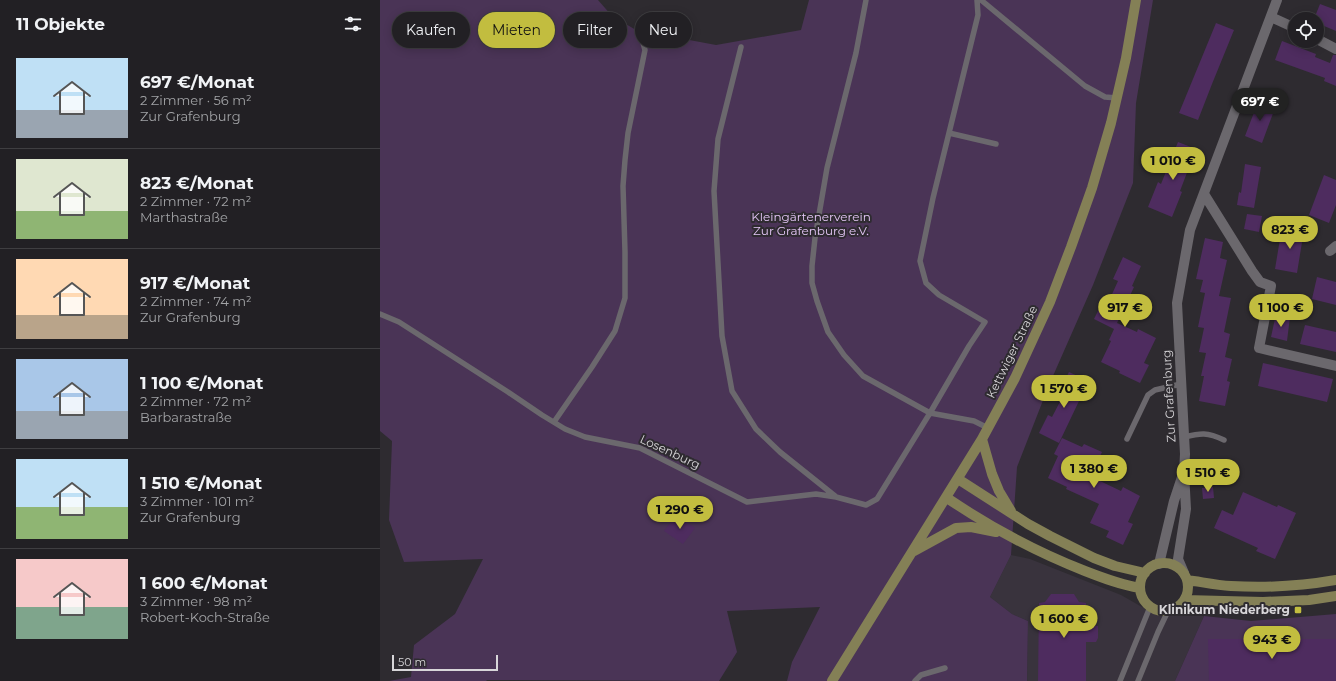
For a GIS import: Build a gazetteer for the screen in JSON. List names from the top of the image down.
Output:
{
  "streets": {
    "main road": ["Kettwiger Straße"],
    "street": ["Zur Grafenburg"],
    "lane": ["Losenburg"]
  },
  "parks": ["Kleingärtenerverein Zur Grafenburg e.V."],
  "places": {
    "transit": ["Klinikum Niederberg"]
  },
  "scale_bar": "50 m",
  "page": {
    "heading": "11 Objekte",
    "chip": [
      "Kaufen",
      "Mieten",
      "Filter",
      "Neu"
    ],
    "list": [
      {
        "name": "697 €/Monat",
        "note": "2 Zimmer · 56 m² · Zur Grafenburg"
      },
      {
        "name": "823 €/Monat",
        "note": "2 Zimmer · 72 m² · Marthastraße"
      },
      {
        "name": "917 €/Monat",
        "note": "2 Zimmer · 74 m² · Zur Grafenburg"
      },
      {
        "name": "1 100 €/Monat",
        "note": "2 Zimmer · 72 m² · Barbarastraße"
      },
      {
        "name": "1 510 €/Monat",
        "note": "3 Zimmer · 101 m² · Zur Grafenburg"
      },
      {
        "name": "1 600 €/Monat",
        "note": "3 Zimmer · 98 m² · Robert-Koch-Straße"
      }
    ],
    "price": [
      "697 €",
      "1 010 €",
      "823 €",
      "917 €",
      "1 100 €",
      "1 570 €",
      "1 380 €",
      "1 510 €",
      "1 290 €",
      "1 600 €",
      "943 €"
    ],
    "scale": "50 m"
  }
}
